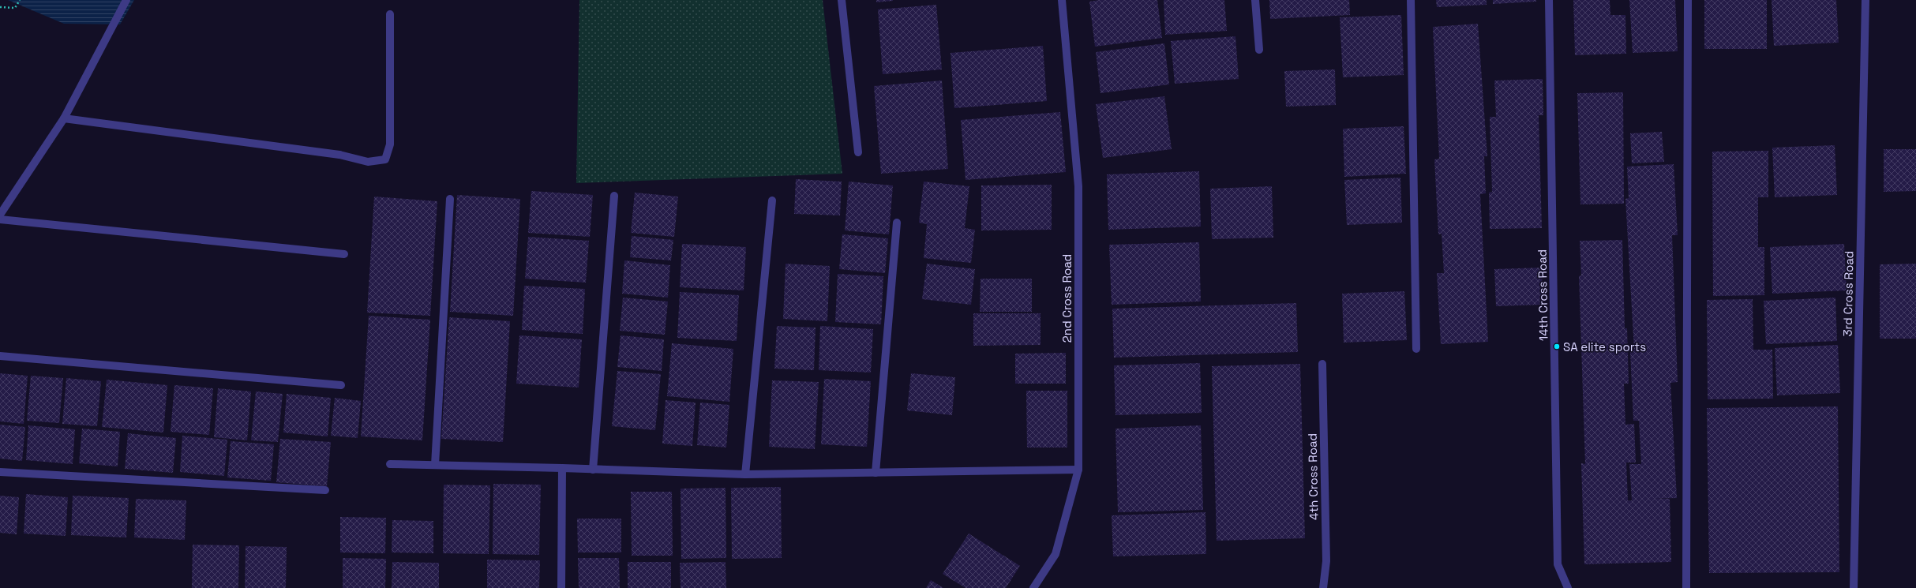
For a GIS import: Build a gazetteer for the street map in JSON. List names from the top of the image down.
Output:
{
  "streets": {
    "street": [
      "3rd Cross Road",
      "14th Cross Road",
      "2nd Cross Road",
      "4th Cross Road"
    ]
  },
  "places": ["SA elite sports"]
}
